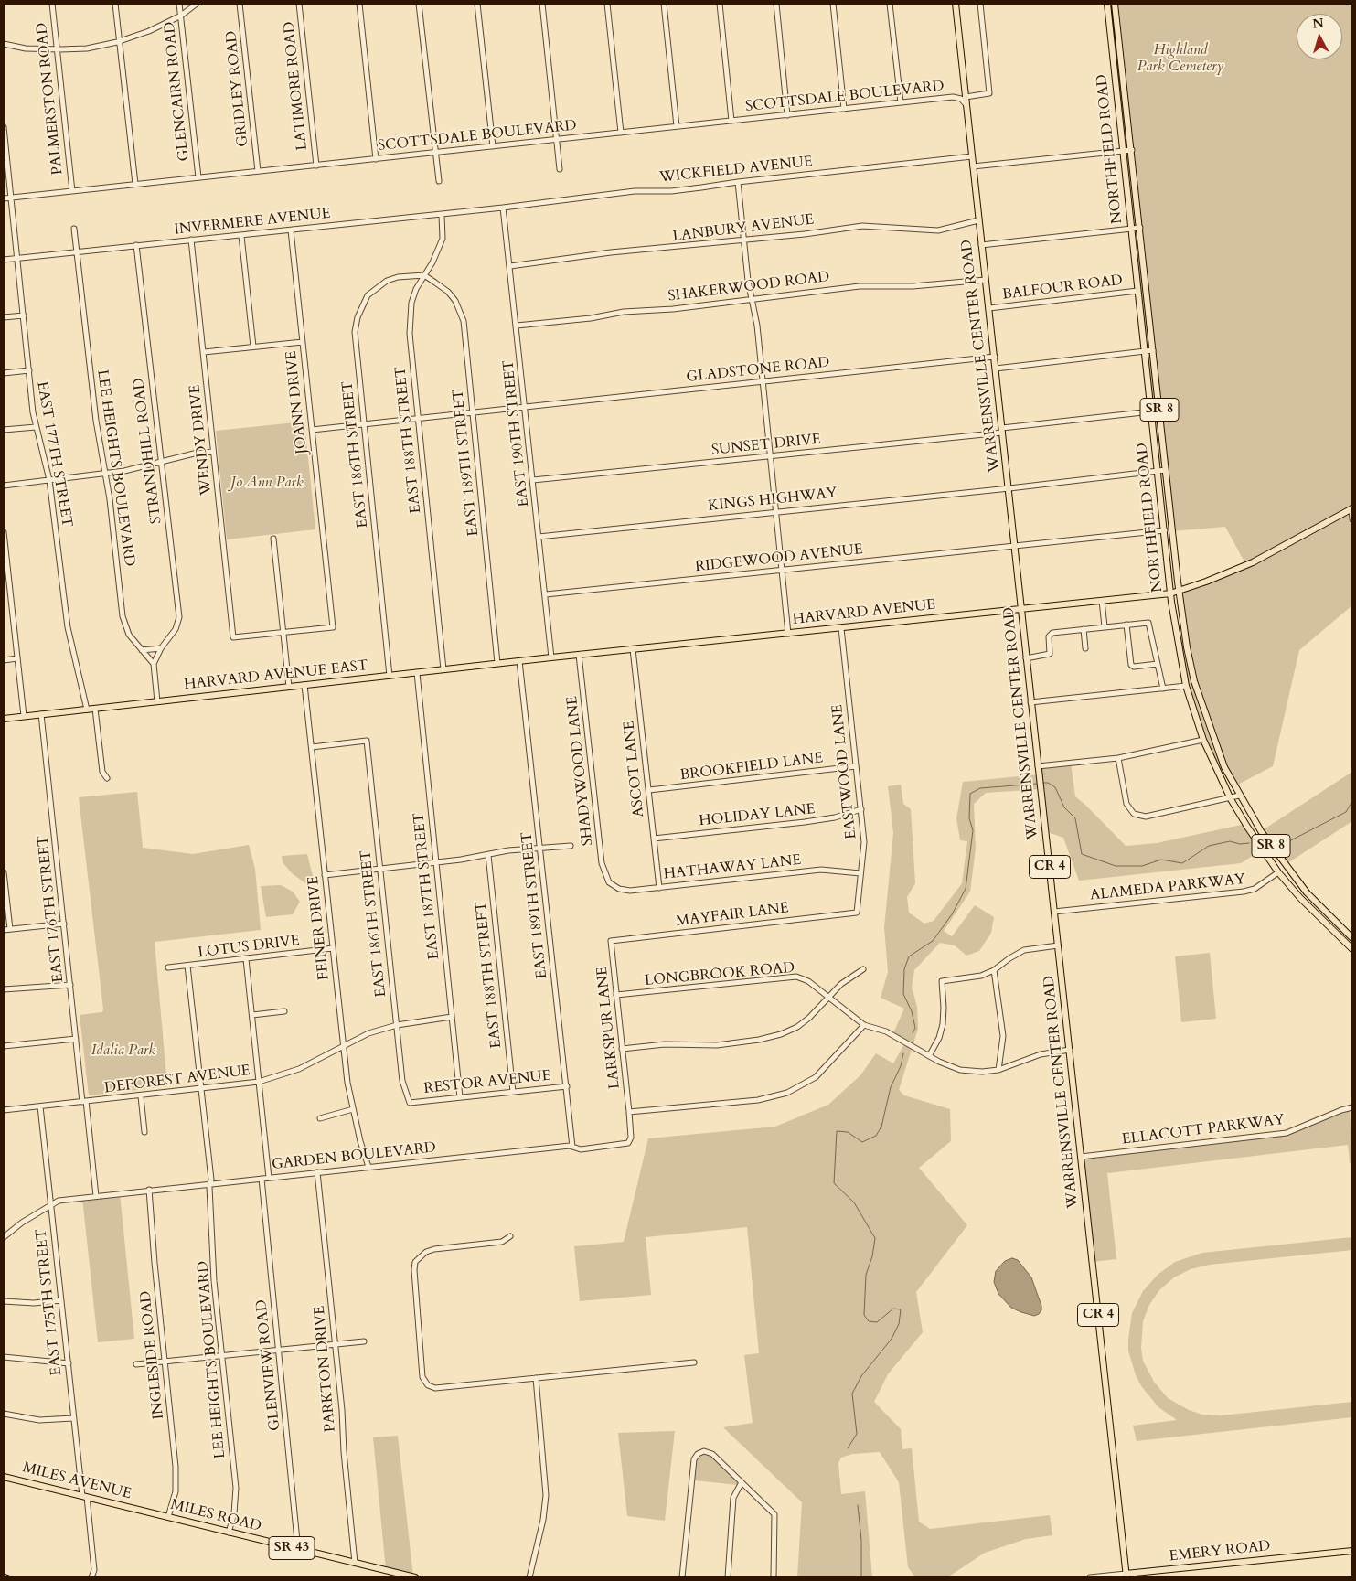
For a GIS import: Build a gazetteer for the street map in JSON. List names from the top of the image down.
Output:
{
  "streets": {
    "main road": [
      "NORTHFIELD ROAD",
      "WARRENSVILLE CENTER ROAD",
      "SR 8",
      "HARVARD AVENUE",
      "HARVARD AVENUE EAST",
      "CR 4",
      "MILES AVENUE",
      "MILES ROAD",
      "SR 43",
      "EMERY ROAD"
    ],
    "street": [
      "LATIMORE ROAD",
      "GRIDLEY ROAD",
      "GLENCAIRN ROAD",
      "SCOTTSDALE BOULEVARD",
      "PALMERSTON ROAD",
      "WICKFIELD AVENUE",
      "INVERMERE AVENUE",
      "LANBURY AVENUE",
      "SHAKERWOOD ROAD",
      "BALFOUR ROAD",
      "GLADSTONE ROAD",
      "JOANN DRIVE",
      "EAST 190TH STREET",
      "WENDY DRIVE",
      "EAST 188TH STREET",
      "SUNSET DRIVE",
      "STRANDHILL ROAD",
      "EAST 177TH STREET",
      "EAST 186TH STREET",
      "EAST 189TH STREET",
      "LEE HEIGHTS BOULEVARD",
      "KINGS HIGHWAY",
      "RIDGEWOOD AVENUE",
      "BROOKFIELD LANE",
      "ASCOT LANE",
      "SHADYWOOD LANE",
      "EASTWOOD LANE",
      "HOLIDAY LANE",
      "HATHAWAY LANE",
      "EAST 187TH STREET",
      "ALAMEDA PARKWAY",
      "EAST 176TH STREET",
      "MAYFAIR LANE",
      "FEINER DRIVE",
      "LOTUS DRIVE",
      "LONGBROOK ROAD",
      "LARKSPUR LANE",
      "DEFOREST AVENUE",
      "RESTOR AVENUE",
      "ELLACOTT PARKWAY",
      "GARDEN BOULEVARD",
      "EAST 175TH STREET",
      "INGLESIDE ROAD",
      "GLENVIEW ROAD",
      "PARKTON DRIVE"
    ]
  },
  "crossings": [
    ["LATIMORE ROAD", "SCOTTSDALE BOULEVARD"],
    ["GRIDLEY ROAD", "SCOTTSDALE BOULEVARD"],
    ["GLENCAIRN ROAD", "SCOTTSDALE BOULEVARD"],
    ["SCOTTSDALE BOULEVARD", "PALMERSTON ROAD"],
    ["SCOTTSDALE BOULEVARD", "WARRENSVILLE CENTER ROAD"],
    ["SCOTTSDALE BOULEVARD", "EAST 177TH STREET"],
    ["NORTHFIELD ROAD", "BALFOUR ROAD"],
    ["NORTHFIELD ROAD", "SUNSET DRIVE"],
    ["NORTHFIELD ROAD", "KINGS HIGHWAY"],
    ["NORTHFIELD ROAD", "RIDGEWOOD AVENUE"],
    ["NORTHFIELD ROAD", "HARVARD AVENUE"],
    ["NORTHFIELD ROAD", "ALAMEDA PARKWAY"],
    ["WICKFIELD AVENUE", "INVERMERE AVENUE"],
    ["WICKFIELD AVENUE", "WARRENSVILLE CENTER ROAD"],
    ["WICKFIELD AVENUE", "EAST 190TH STREET"],
    ["INVERMERE AVENUE", "JOANN DRIVE"],
    ["INVERMERE AVENUE", "EAST 190TH STREET"],
    ["INVERMERE AVENUE", "WENDY DRIVE"],
    ["INVERMERE AVENUE", "EAST 188TH STREET"],
    ["INVERMERE AVENUE", "STRANDHILL ROAD"],
    ["INVERMERE AVENUE", "EAST 177TH STREET"],
    ["INVERMERE AVENUE", "LEE HEIGHTS BOULEVARD"],
    ["LANBURY AVENUE", "WARRENSVILLE CENTER ROAD"],
    ["LANBURY AVENUE", "EAST 190TH STREET"],
    ["SHAKERWOOD ROAD", "WARRENSVILLE CENTER ROAD"],
    ["SHAKERWOOD ROAD", "EAST 190TH STREET"],
    ["BALFOUR ROAD", "WARRENSVILLE CENTER ROAD"],
    ["WARRENSVILLE CENTER ROAD", "GLADSTONE ROAD"],
    ["WARRENSVILLE CENTER ROAD", "SUNSET DRIVE"],
    ["WARRENSVILLE CENTER ROAD", "KINGS HIGHWAY"],
    ["WARRENSVILLE CENTER ROAD", "RIDGEWOOD AVENUE"],
    ["WARRENSVILLE CENTER ROAD", "HARVARD AVENUE"],
    ["WARRENSVILLE CENTER ROAD", "ALAMEDA PARKWAY"],
    ["WARRENSVILLE CENTER ROAD", "LONGBROOK ROAD"],
    ["WARRENSVILLE CENTER ROAD", "ELLACOTT PARKWAY"],
    ["WARRENSVILLE CENTER ROAD", "EMERY ROAD"],
    ["GLADSTONE ROAD", "JOANN DRIVE"],
    ["GLADSTONE ROAD", "EAST 190TH STREET"],
    ["GLADSTONE ROAD", "EAST 188TH STREET"],
    ["GLADSTONE ROAD", "EAST 186TH STREET"],
    ["GLADSTONE ROAD", "EAST 189TH STREET"],
    ["JOANN DRIVE", "WENDY DRIVE"],
    ["EAST 190TH STREET", "SUNSET DRIVE"],
    ["EAST 190TH STREET", "KINGS HIGHWAY"],
    ["EAST 190TH STREET", "RIDGEWOOD AVENUE"],
    ["EAST 190TH STREET", "HARVARD AVENUE"],
    ["EAST 190TH STREET", "HARVARD AVENUE EAST"],
    ["EAST 188TH STREET", "EAST 186TH STREET"],
    ["EAST 188TH STREET", "EAST 189TH STREET"],
    ["EAST 188TH STREET", "HARVARD AVENUE EAST"],
    ["EAST 188TH STREET", "RESTOR AVENUE"],
    ["STRANDHILL ROAD", "LEE HEIGHTS BOULEVARD"],
    ["EAST 177TH STREET", "HARVARD AVENUE EAST"],
    ["EAST 186TH STREET", "EAST 189TH STREET"],
    ["EAST 186TH STREET", "HARVARD AVENUE EAST"],
    ["EAST 186TH STREET", "FEINER DRIVE"],
    ["EAST 186TH STREET", "DEFOREST AVENUE"],
    ["EAST 186TH STREET", "RESTOR AVENUE"],
    ["EAST 189TH STREET", "HARVARD AVENUE EAST"],
    ["EAST 189TH STREET", "RESTOR AVENUE"],
    ["EAST 189TH STREET", "GARDEN BOULEVARD"],
    ["LEE HEIGHTS BOULEVARD", "LOTUS DRIVE"],
    ["LEE HEIGHTS BOULEVARD", "DEFOREST AVENUE"],
    ["LEE HEIGHTS BOULEVARD", "GARDEN BOULEVARD"],
    ["LEE HEIGHTS BOULEVARD", "MILES ROAD"],
    ["HARVARD AVENUE", "HARVARD AVENUE EAST"],
    ["HARVARD AVENUE", "ASCOT LANE"],
    ["HARVARD AVENUE", "SHADYWOOD LANE"],
    ["HARVARD AVENUE", "EASTWOOD LANE"],
    ["HARVARD AVENUE EAST", "EAST 187TH STREET"],
    ["HARVARD AVENUE EAST", "EAST 176TH STREET"],
    ["HARVARD AVENUE EAST", "FEINER DRIVE"],
    ["BROOKFIELD LANE", "ASCOT LANE"],
    ["BROOKFIELD LANE", "EASTWOOD LANE"],
    ["ASCOT LANE", "HOLIDAY LANE"],
    ["ASCOT LANE", "HATHAWAY LANE"],
    ["SHADYWOOD LANE", "HATHAWAY LANE"],
    ["EASTWOOD LANE", "HOLIDAY LANE"],
    ["EASTWOOD LANE", "HATHAWAY LANE"],
    ["EASTWOOD LANE", "MAYFAIR LANE"],
    ["EAST 187TH STREET", "DEFOREST AVENUE"],
    ["EAST 187TH STREET", "RESTOR AVENUE"],
    ["EAST 176TH STREET", "DEFOREST AVENUE"],
    ["EAST 176TH STREET", "GARDEN BOULEVARD"],
    ["MAYFAIR LANE", "LARKSPUR LANE"],
    ["FEINER DRIVE", "LOTUS DRIVE"],
    ["FEINER DRIVE", "DEFOREST AVENUE"],
    ["FEINER DRIVE", "GARDEN BOULEVARD"],
    ["LONGBROOK ROAD", "LARKSPUR LANE"],
    ["LARKSPUR LANE", "GARDEN BOULEVARD"],
    ["DEFOREST AVENUE", "EAST 175TH STREET"],
    ["GARDEN BOULEVARD", "EAST 175TH STREET"],
    ["GARDEN BOULEVARD", "INGLESIDE ROAD"],
    ["GARDEN BOULEVARD", "GLENVIEW ROAD"],
    ["GARDEN BOULEVARD", "PARKTON DRIVE"],
    ["EAST 175TH STREET", "MILES AVENUE"],
    ["INGLESIDE ROAD", "MILES ROAD"],
    ["GLENVIEW ROAD", "MILES ROAD"],
    ["PARKTON DRIVE", "MILES ROAD"],
    ["MILES AVENUE", "MILES ROAD"]
  ],
  "parks": ["Highland Park Cemetery", "Jo Ann Park", "Idalia Park"],
  "north": "top"
}
